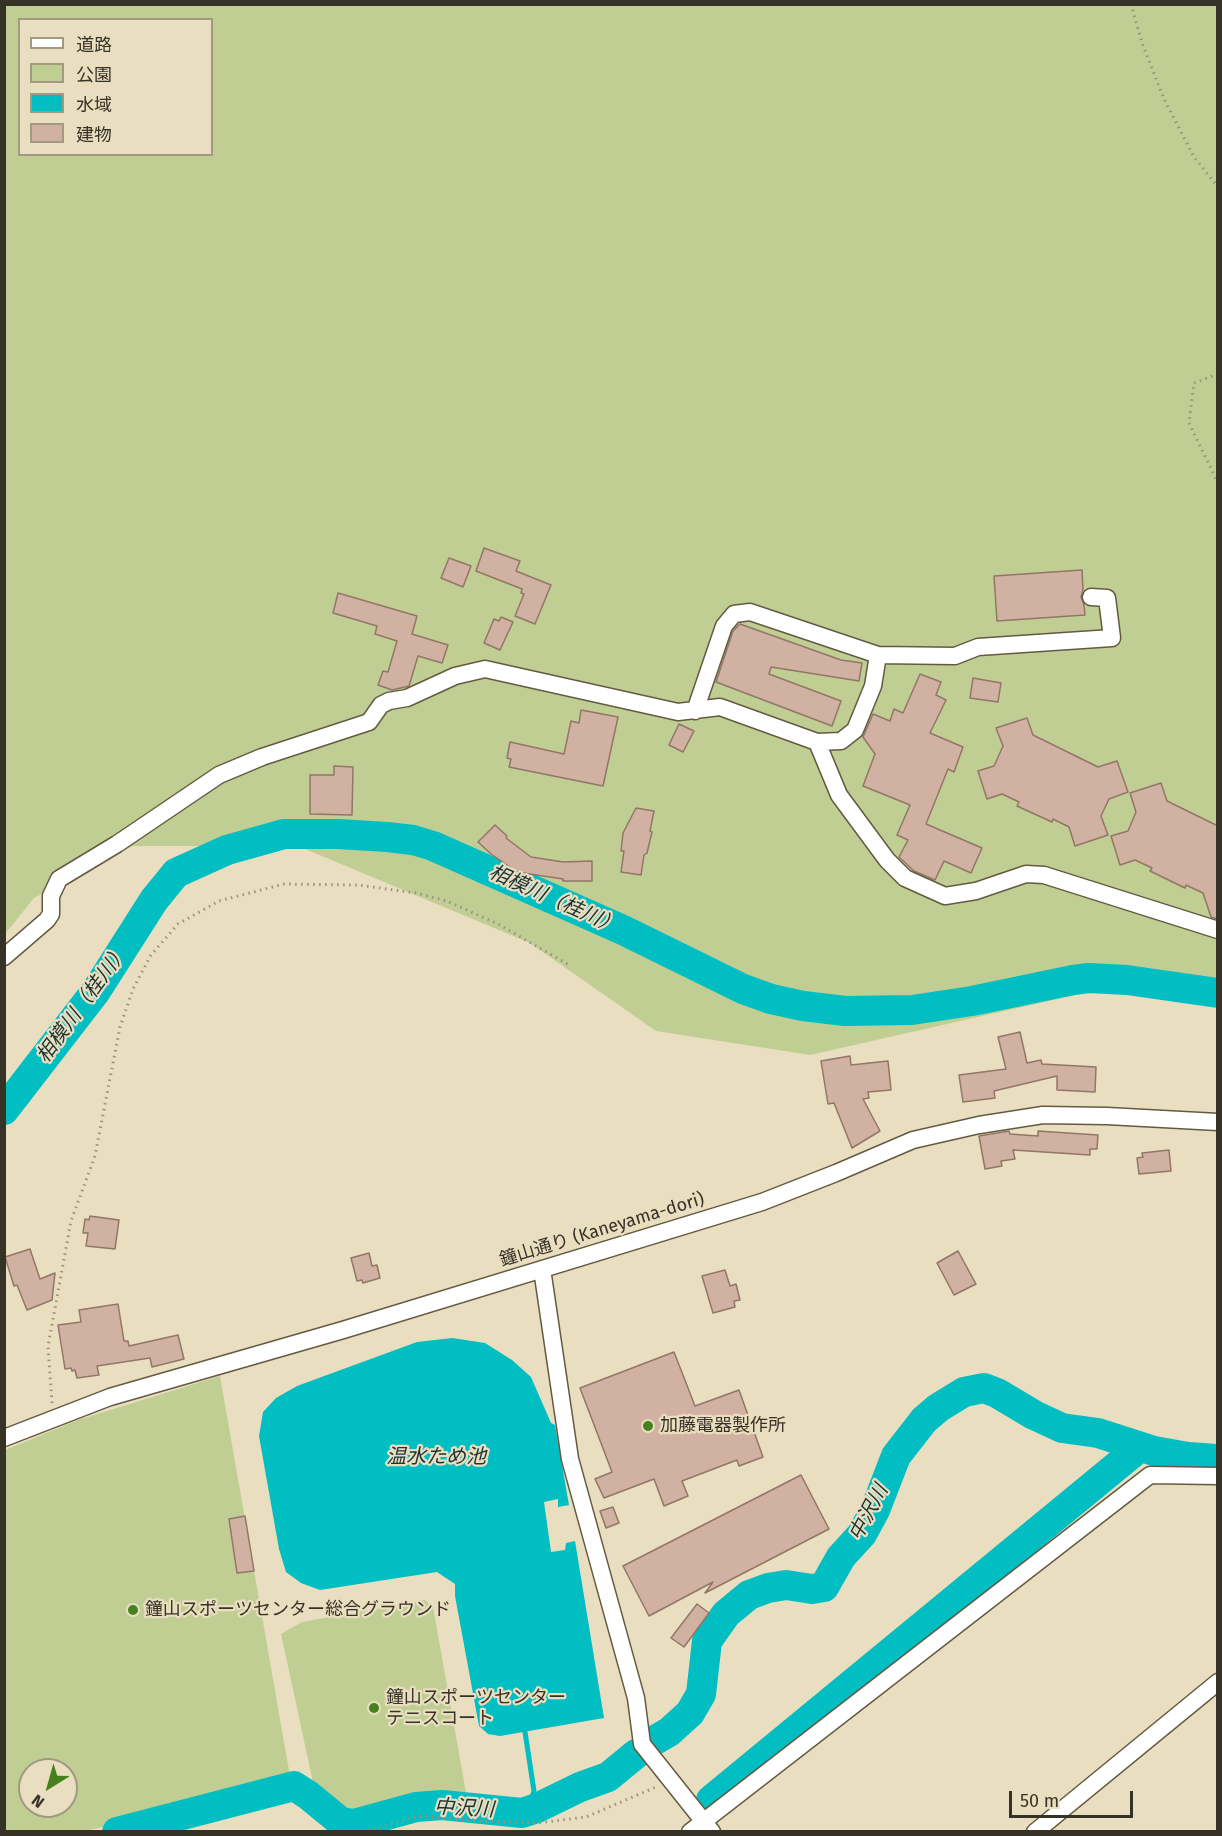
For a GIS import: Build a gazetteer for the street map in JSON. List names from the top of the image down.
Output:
{
  "streets": {
    "street": ["鐘山通り (Kaneyama-dori)"]
  },
  "water": ["相模川（桂川）", "温水ため池", "中沢川"],
  "places": ["加藤電器製作所", "鐘山スポーツセンター総合グラウンド", "鐘山スポーツセンター テニスコート"],
  "legend": [
    "道路",
    "公園",
    "水域",
    "建物"
  ],
  "scale_bar": "50 m",
  "north": "bottom left"
}
